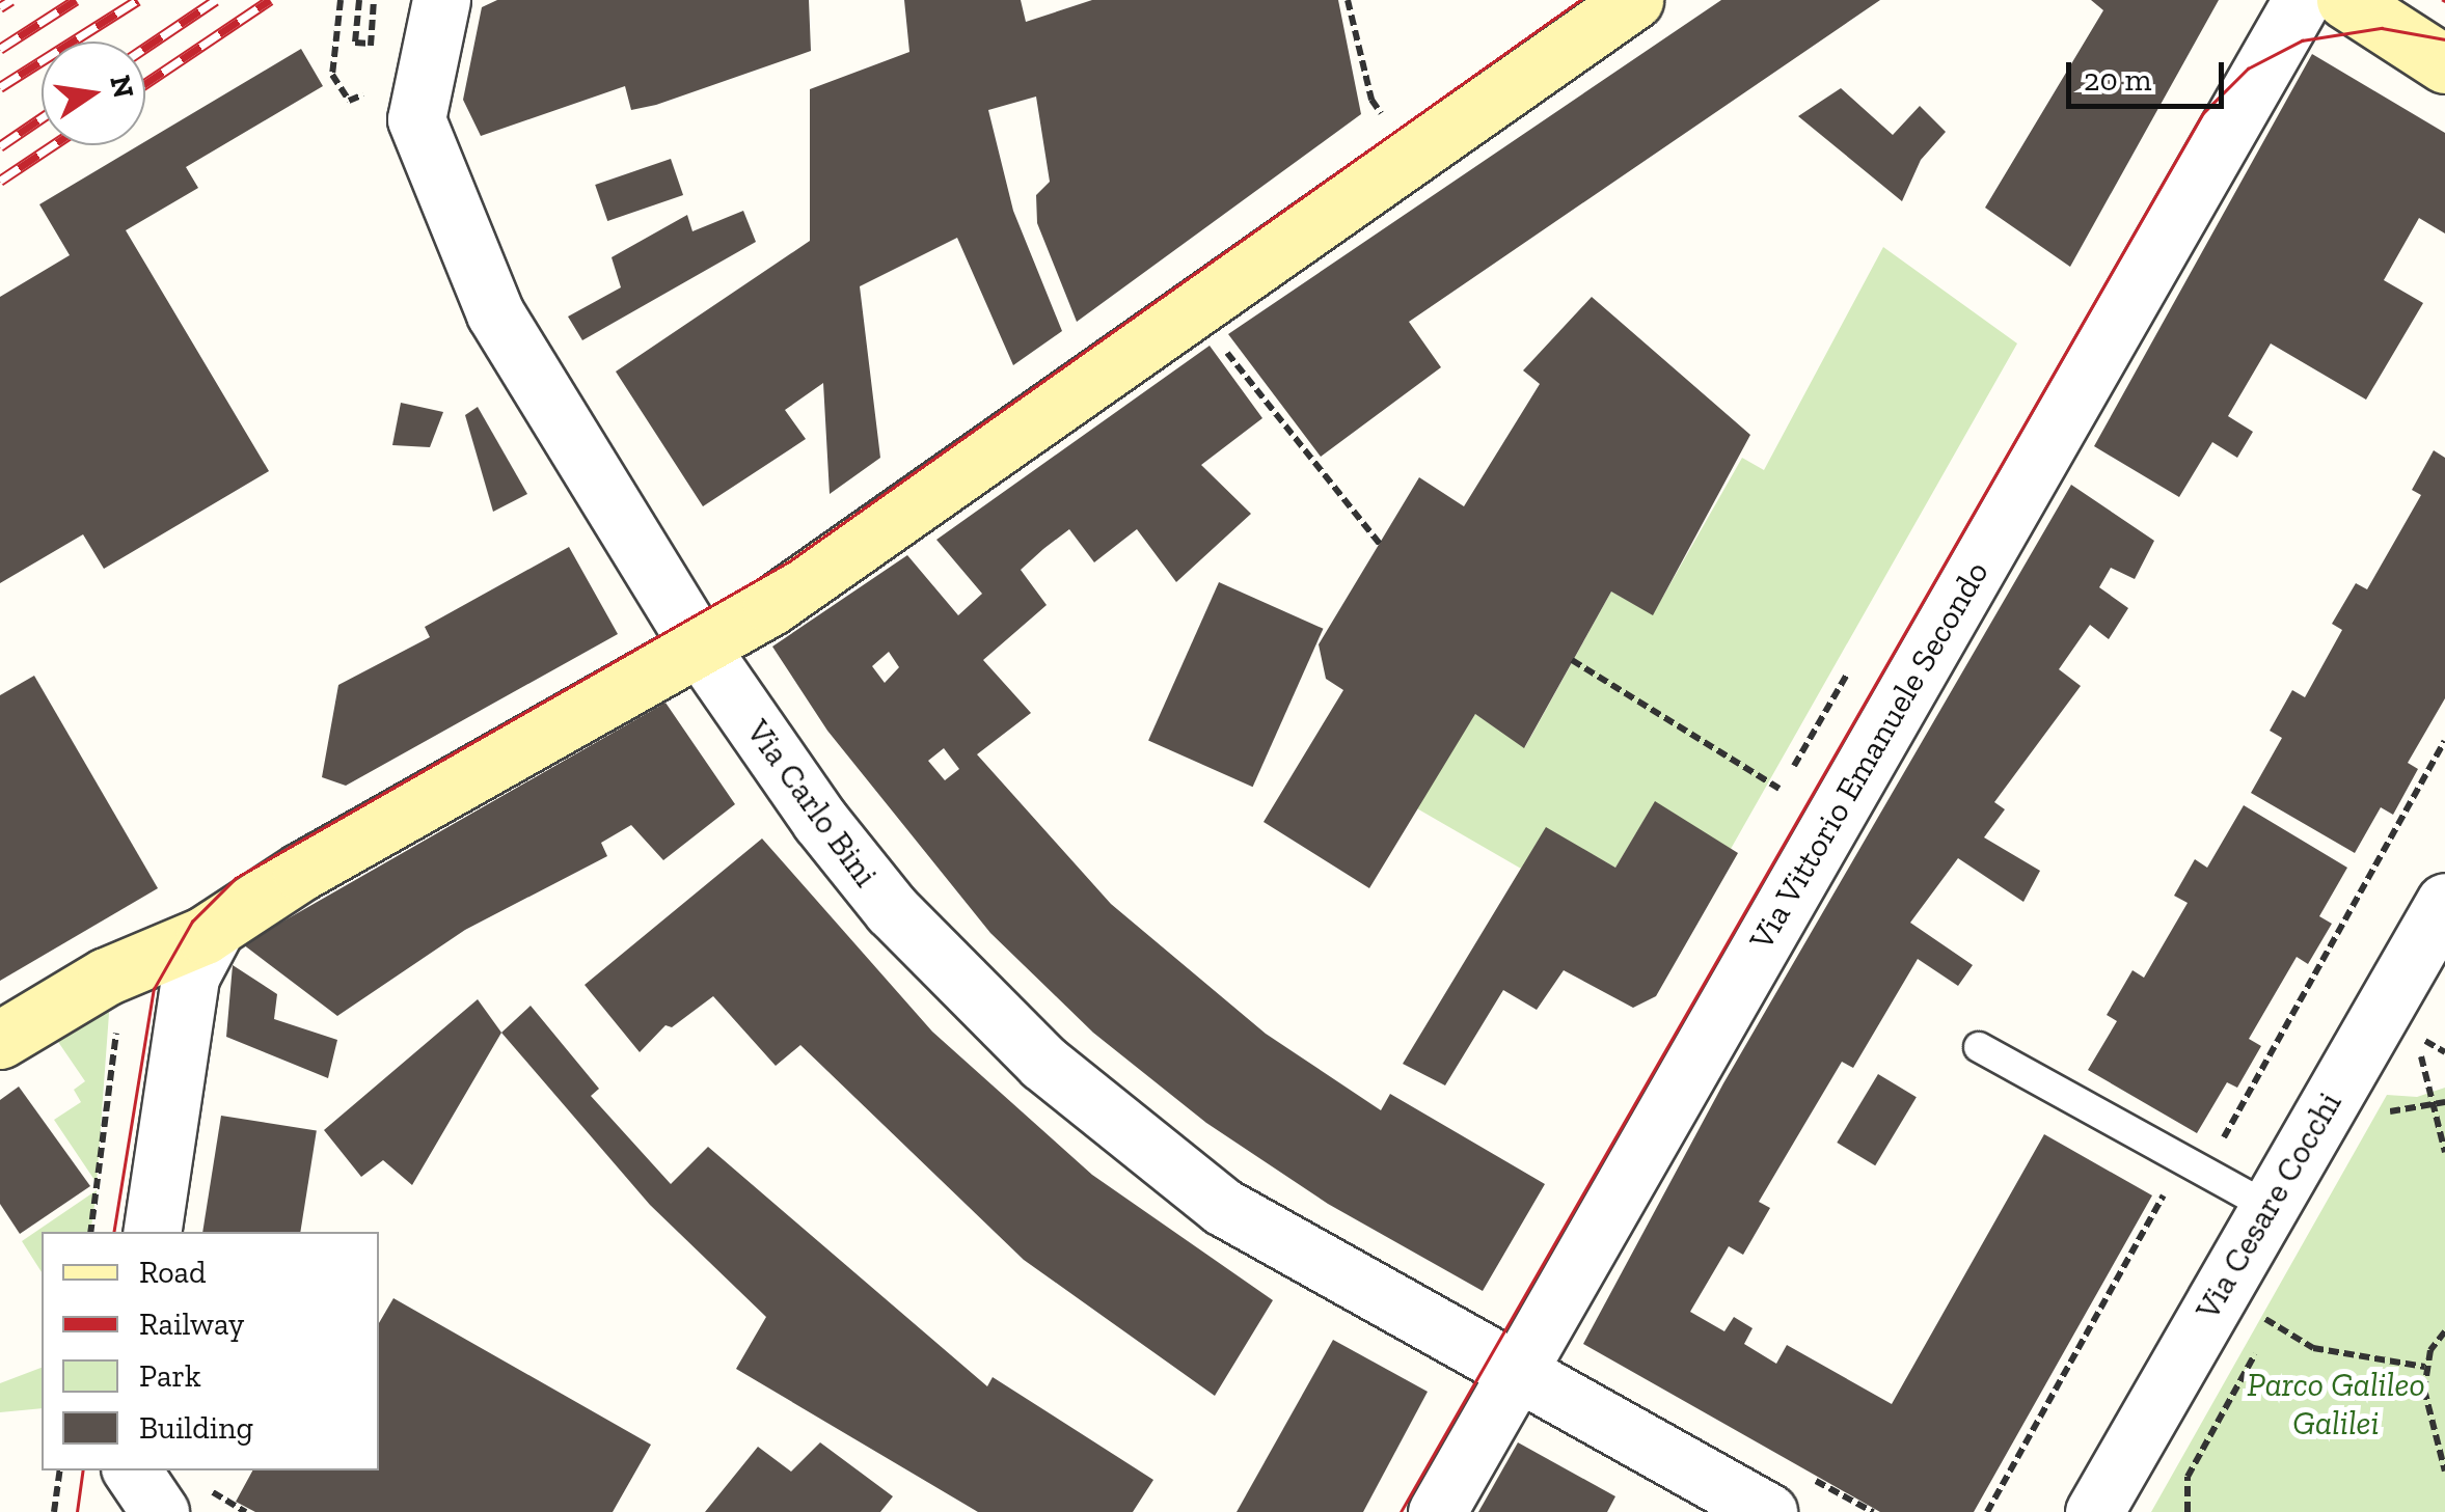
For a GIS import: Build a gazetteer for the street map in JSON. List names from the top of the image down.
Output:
{
  "streets": {
    "street": ["Via Vittorio Emanuele Secondo", "Via Carlo Bini", "Via Cesare Cocchi"]
  },
  "crossings": [
    ["Via Vittorio Emanuele Secondo", "Via Carlo Bini"]
  ],
  "parks": ["Parco Galileo Galilei"],
  "legend": [
    "Road",
    "Railway",
    "Park",
    "Building"
  ],
  "scale_bar": "20 m",
  "north": "right"
}
